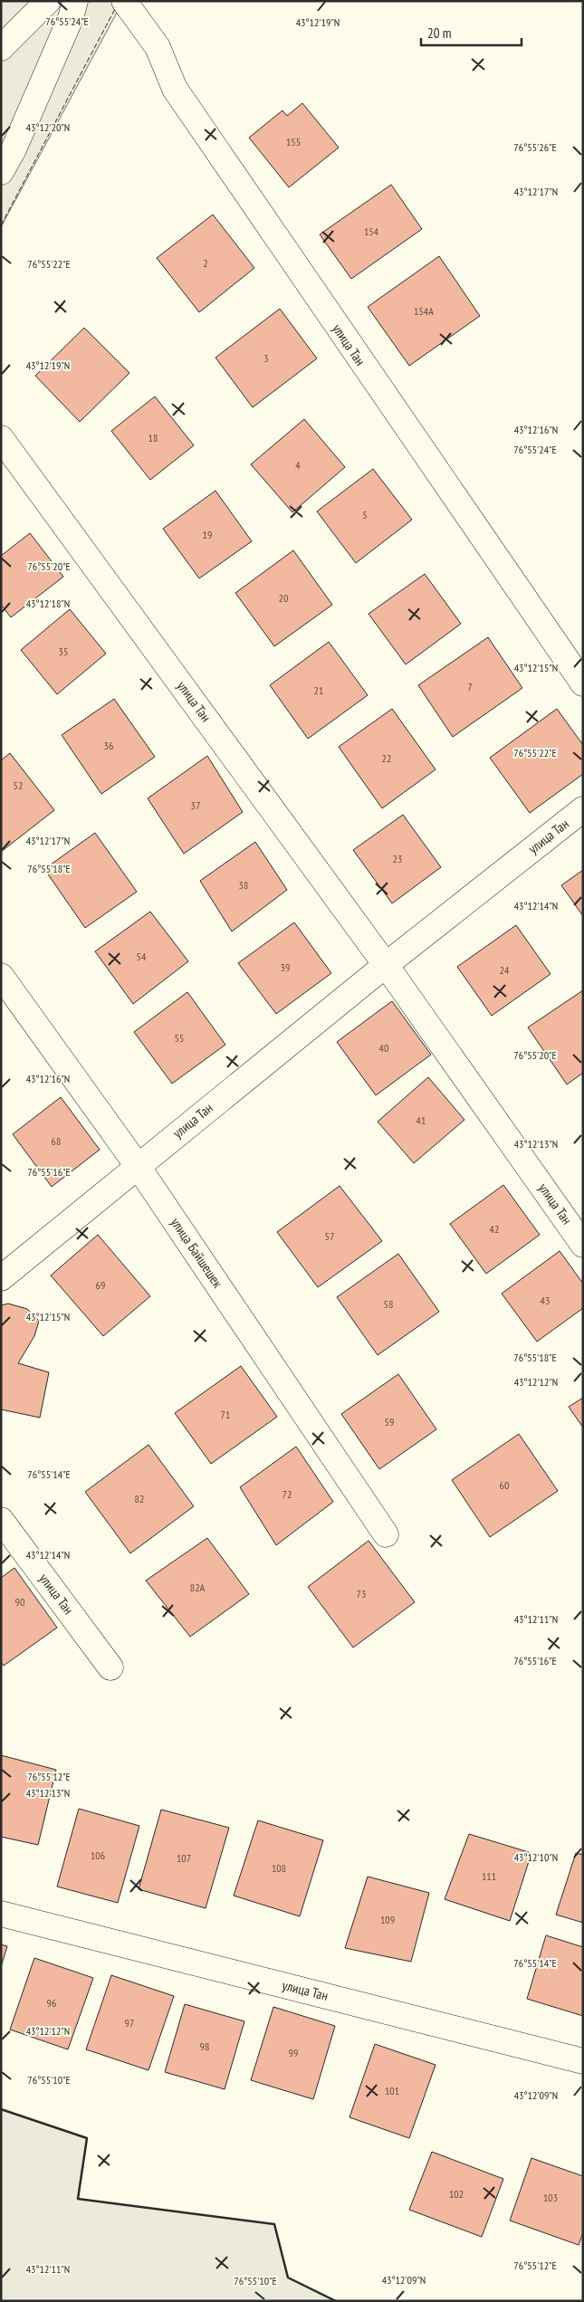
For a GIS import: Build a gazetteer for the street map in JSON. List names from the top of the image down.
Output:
{
  "streets": {
    "street": ["улица Тан", "улица Байшешек"]
  },
  "crossings": [
    ["улица Тан", "улица Байшешек"]
  ],
  "house_numbers": [
    "155",
    "154",
    "2",
    "154А",
    "3",
    "18",
    "4",
    "5",
    "19",
    "20",
    "35",
    "7",
    "21",
    "36",
    "22",
    "52",
    "37",
    "23",
    "38",
    "54",
    "39",
    "24",
    "55",
    "40",
    "41",
    "68",
    "42",
    "57",
    "69",
    "43",
    "58",
    "71",
    "59",
    "60",
    "72",
    "82",
    "82А",
    "73",
    "90",
    "106",
    "107",
    "108",
    "111",
    "109",
    "96",
    "97",
    "98",
    "99",
    "101",
    "102",
    "103"
  ],
  "scale_bar": "20 m",
  "coordinates": [
    "76°55'24\"E",
    "43°12'19\"N",
    "43°12'20\"N",
    "76°55'26\"E",
    "43°12'17\"N",
    "76°55'22\"E",
    "43°12'16\"N",
    "76°55'20\"E",
    "43°12'18\"N",
    "43°12'15\"N",
    "76°55'18\"E",
    "43°12'14\"N",
    "43°12'13\"N",
    "76°55'16\"E",
    "43°12'12\"N",
    "76°55'14\"E",
    "43°12'11\"N",
    "76°55'12\"E",
    "43°12'10\"N",
    "76°55'10\"E",
    "43°12'09\"N"
  ]
}
